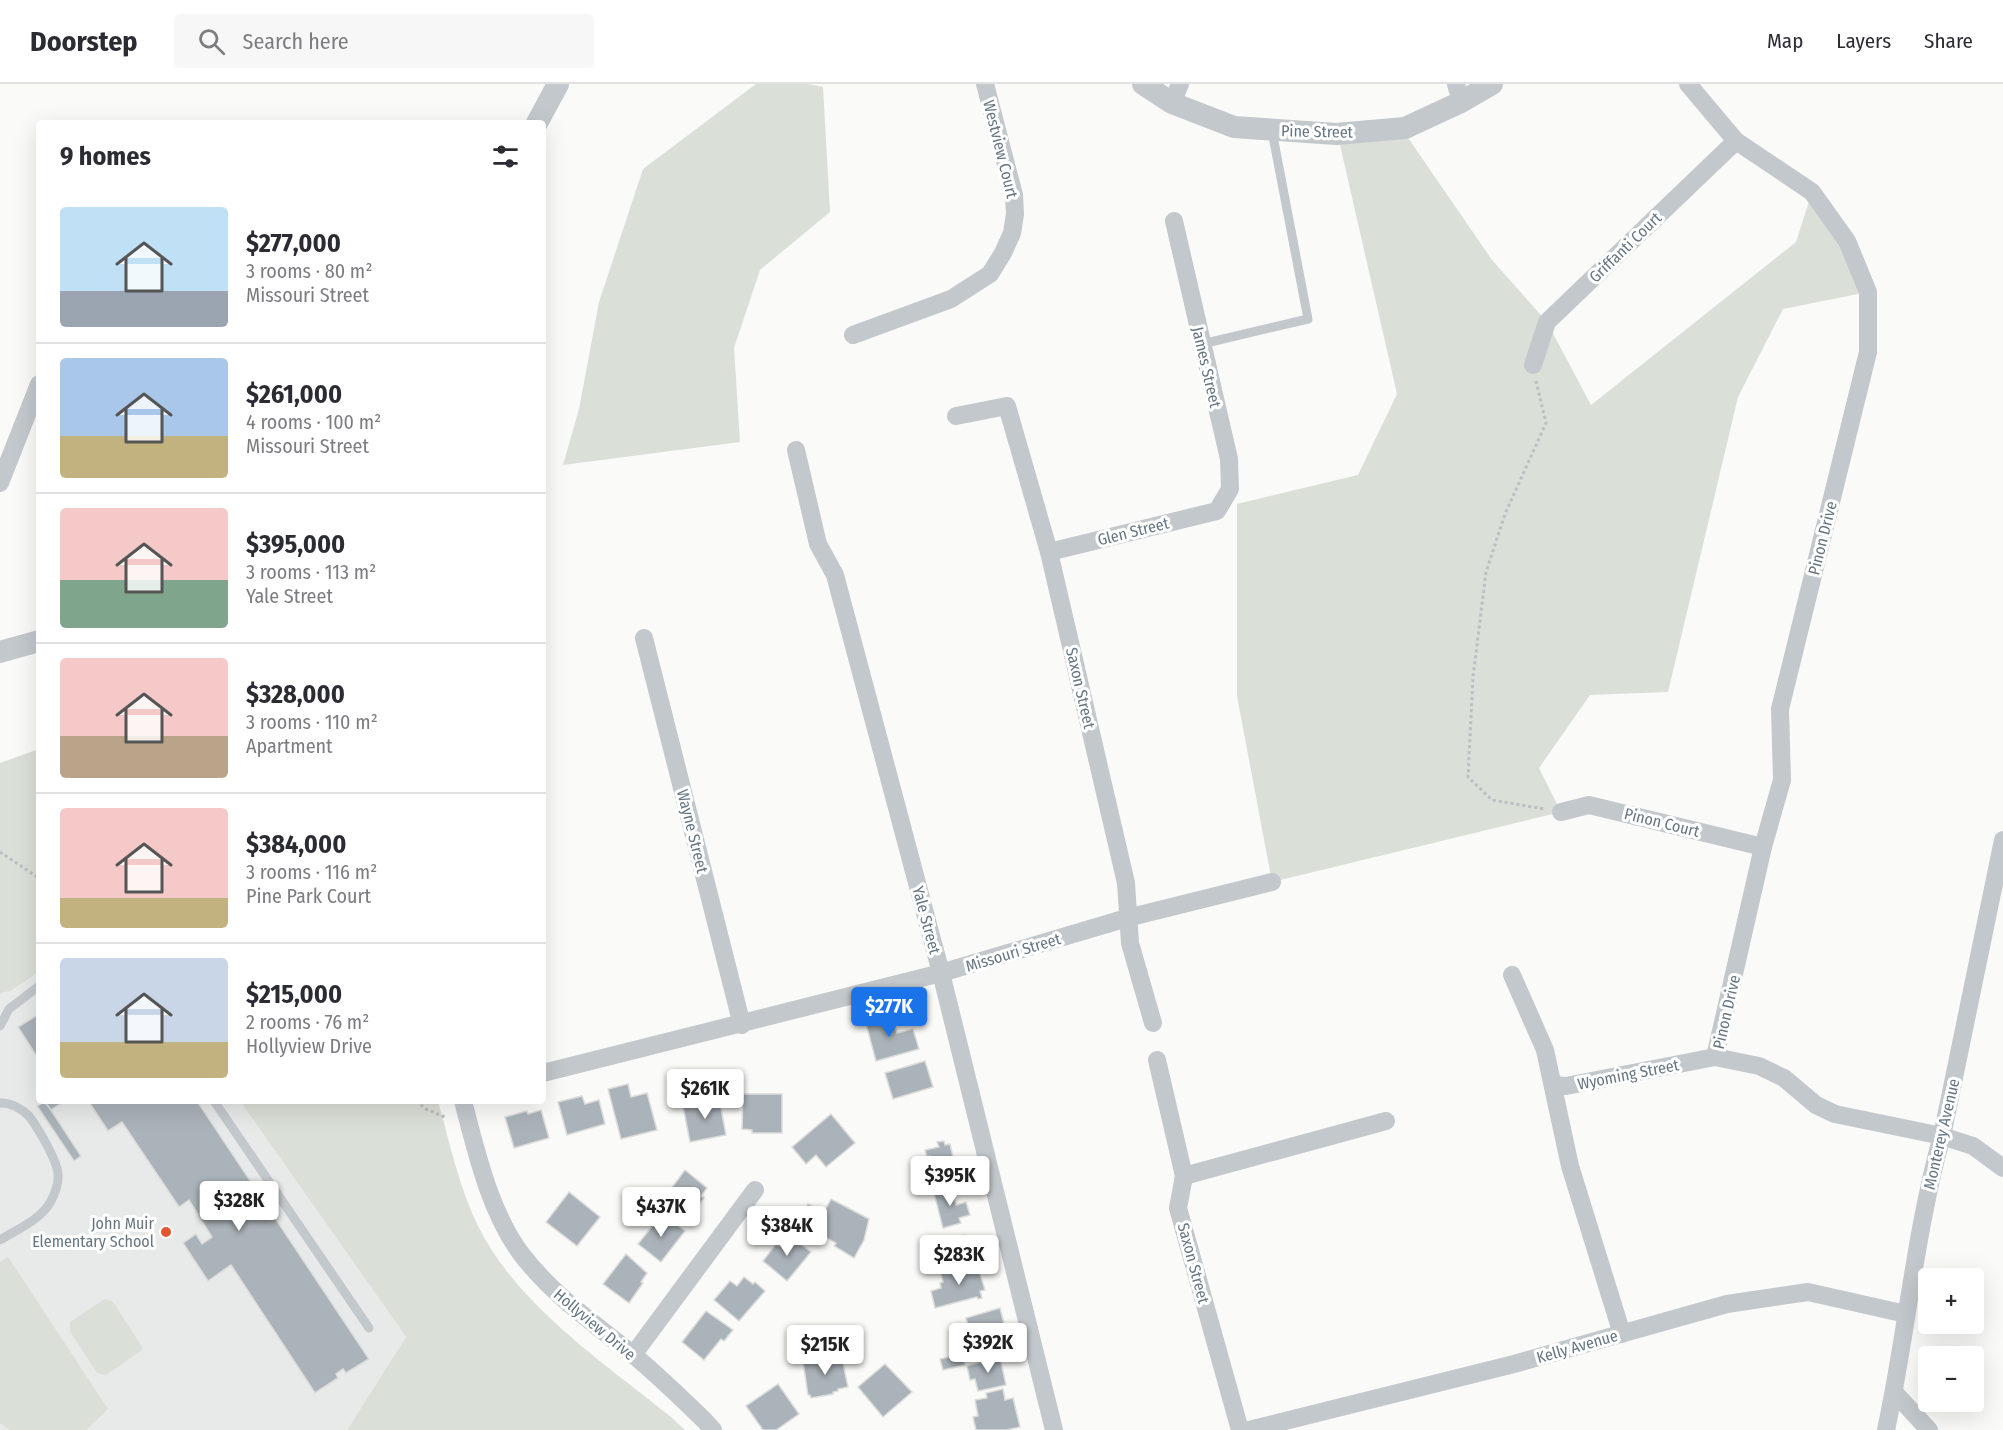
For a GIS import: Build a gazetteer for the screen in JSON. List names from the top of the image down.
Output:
{
  "streets": {
    "street": [
      "Pine Street",
      "Westview Court",
      "Griffanti Court",
      "James Street",
      "Glen Street",
      "Pinon Drive",
      "Saxon Street",
      "Pinon Court",
      "Wayne Street",
      "Yale Street",
      "Missouri Street",
      "Wyoming Street",
      "Monterey Avenue",
      "Hollyview Drive",
      "Kelly Avenue"
    ]
  },
  "crossings": [
    ["Griffanti Court", "Pinon Drive"],
    ["James Street", "Glen Street"],
    ["Glen Street", "Saxon Street"],
    ["Pinon Drive", "Pinon Court"],
    ["Pinon Drive", "Wyoming Street"],
    ["Saxon Street", "Missouri Street"],
    ["Wayne Street", "Missouri Street"],
    ["Yale Street", "Missouri Street"],
    ["Wyoming Street", "Monterey Avenue"],
    ["Wyoming Street", "Kelly Avenue"],
    ["Monterey Avenue", "Kelly Avenue"]
  ],
  "places": ["John Muir Elementary School"],
  "page": {
    "header": "Doorstep",
    "search": "Search here",
    "nav": ["Map", "Layers", "Share"],
    "heading": "9 homes",
    "list": [
      {
        "name": "$277,000",
        "note": "3 rooms · 80 m² · Missouri Street"
      },
      {
        "name": "$261,000",
        "note": "4 rooms · 100 m² · Missouri Street"
      },
      {
        "name": "$395,000",
        "note": "3 rooms · 113 m² · Yale Street"
      },
      {
        "name": "$328,000",
        "note": "3 rooms · 110 m² · Apartment"
      },
      {
        "name": "$384,000",
        "note": "3 rooms · 116 m² · Pine Park Court"
      },
      {
        "name": "$215,000",
        "note": "2 rooms · 76 m² · Hollyview Drive"
      }
    ],
    "price": [
      "$277K",
      "$261K",
      "$395K",
      "$328K",
      "$437K",
      "$384K",
      "$283K",
      "$392K",
      "$215K"
    ],
    "map_buttons": ["+", "−"]
  }
}
